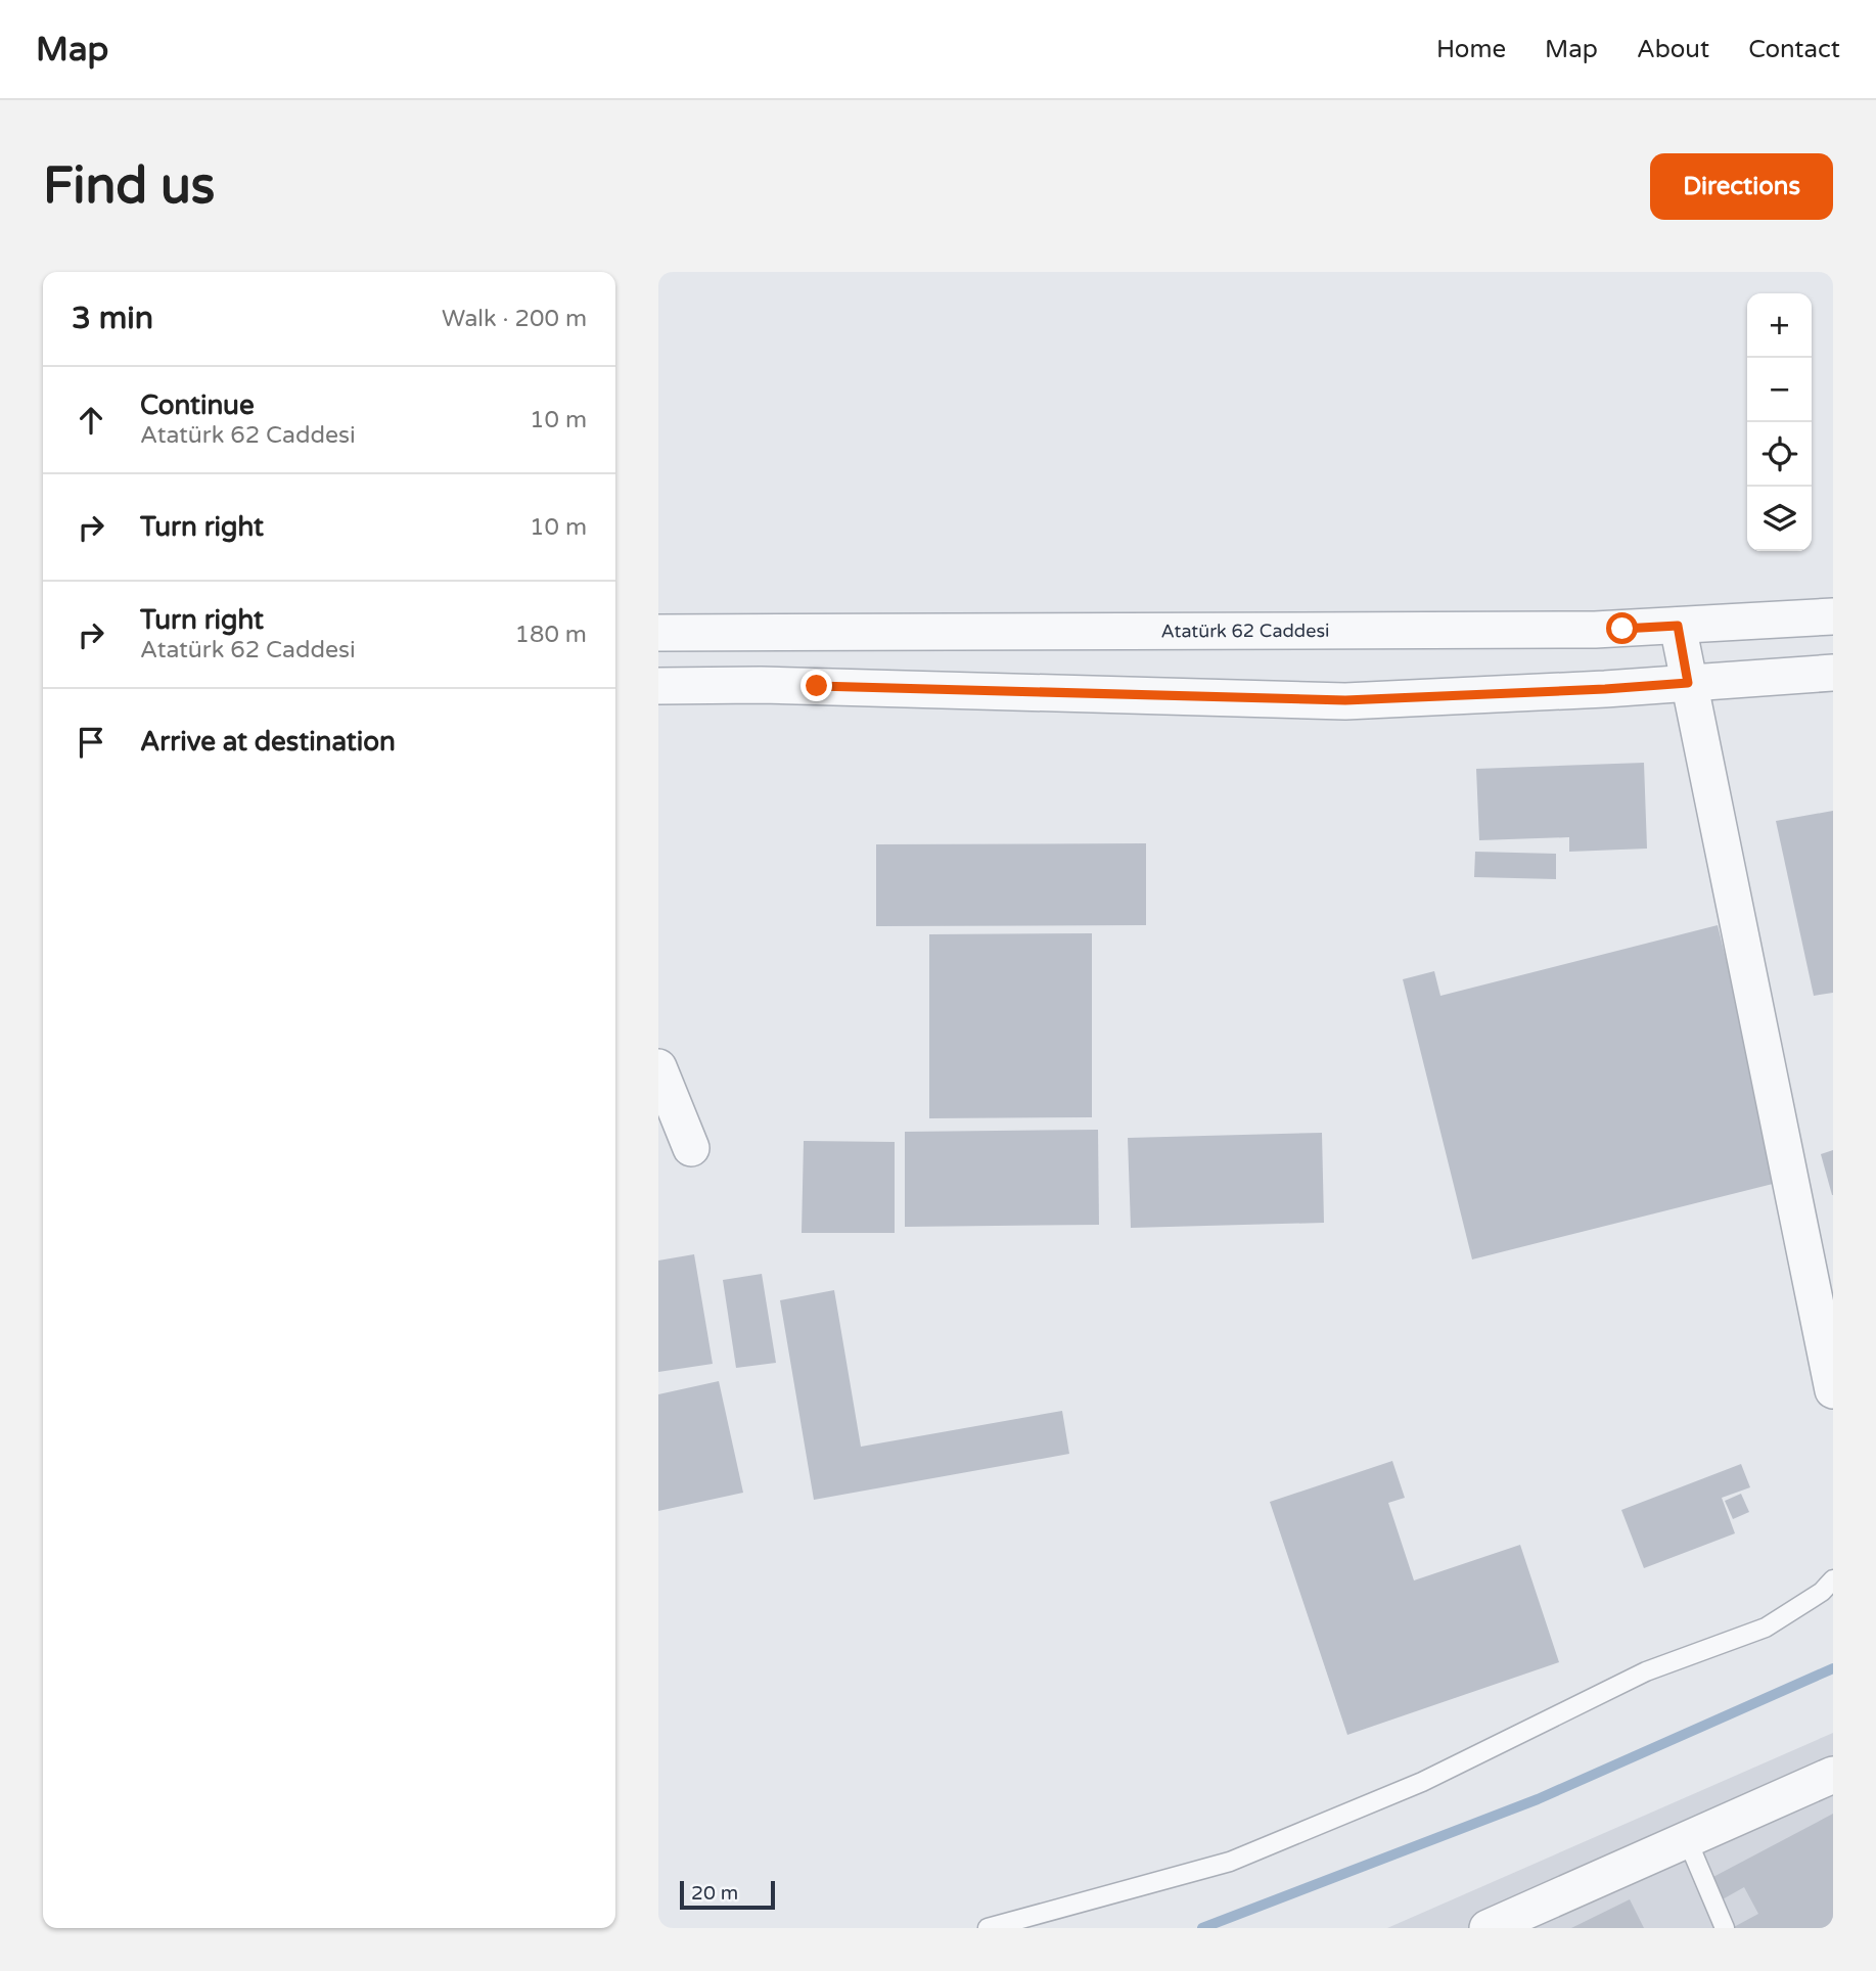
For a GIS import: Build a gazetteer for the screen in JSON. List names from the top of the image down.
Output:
{
  "streets": {
    "street": ["Atatürk 62 Caddesi"]
  },
  "scale_bar": "20 m",
  "page": {
    "header": "Map",
    "nav": [
      "Home",
      "Map",
      "About",
      "Contact"
    ],
    "buttons": "Directions",
    "title": "Find us",
    "heading": ["3 min", "Walk · 200 m"],
    "map_buttons": ["+", "−"],
    "list": [
      ["Continue", "Atatürk 62 Caddesi", "10 m"],
      ["Turn right", "10 m"],
      ["Turn right", "Atatürk 62 Caddesi", "180 m"],
      "Arrive at destination"
    ],
    "scale": "20 m"
  }
}
